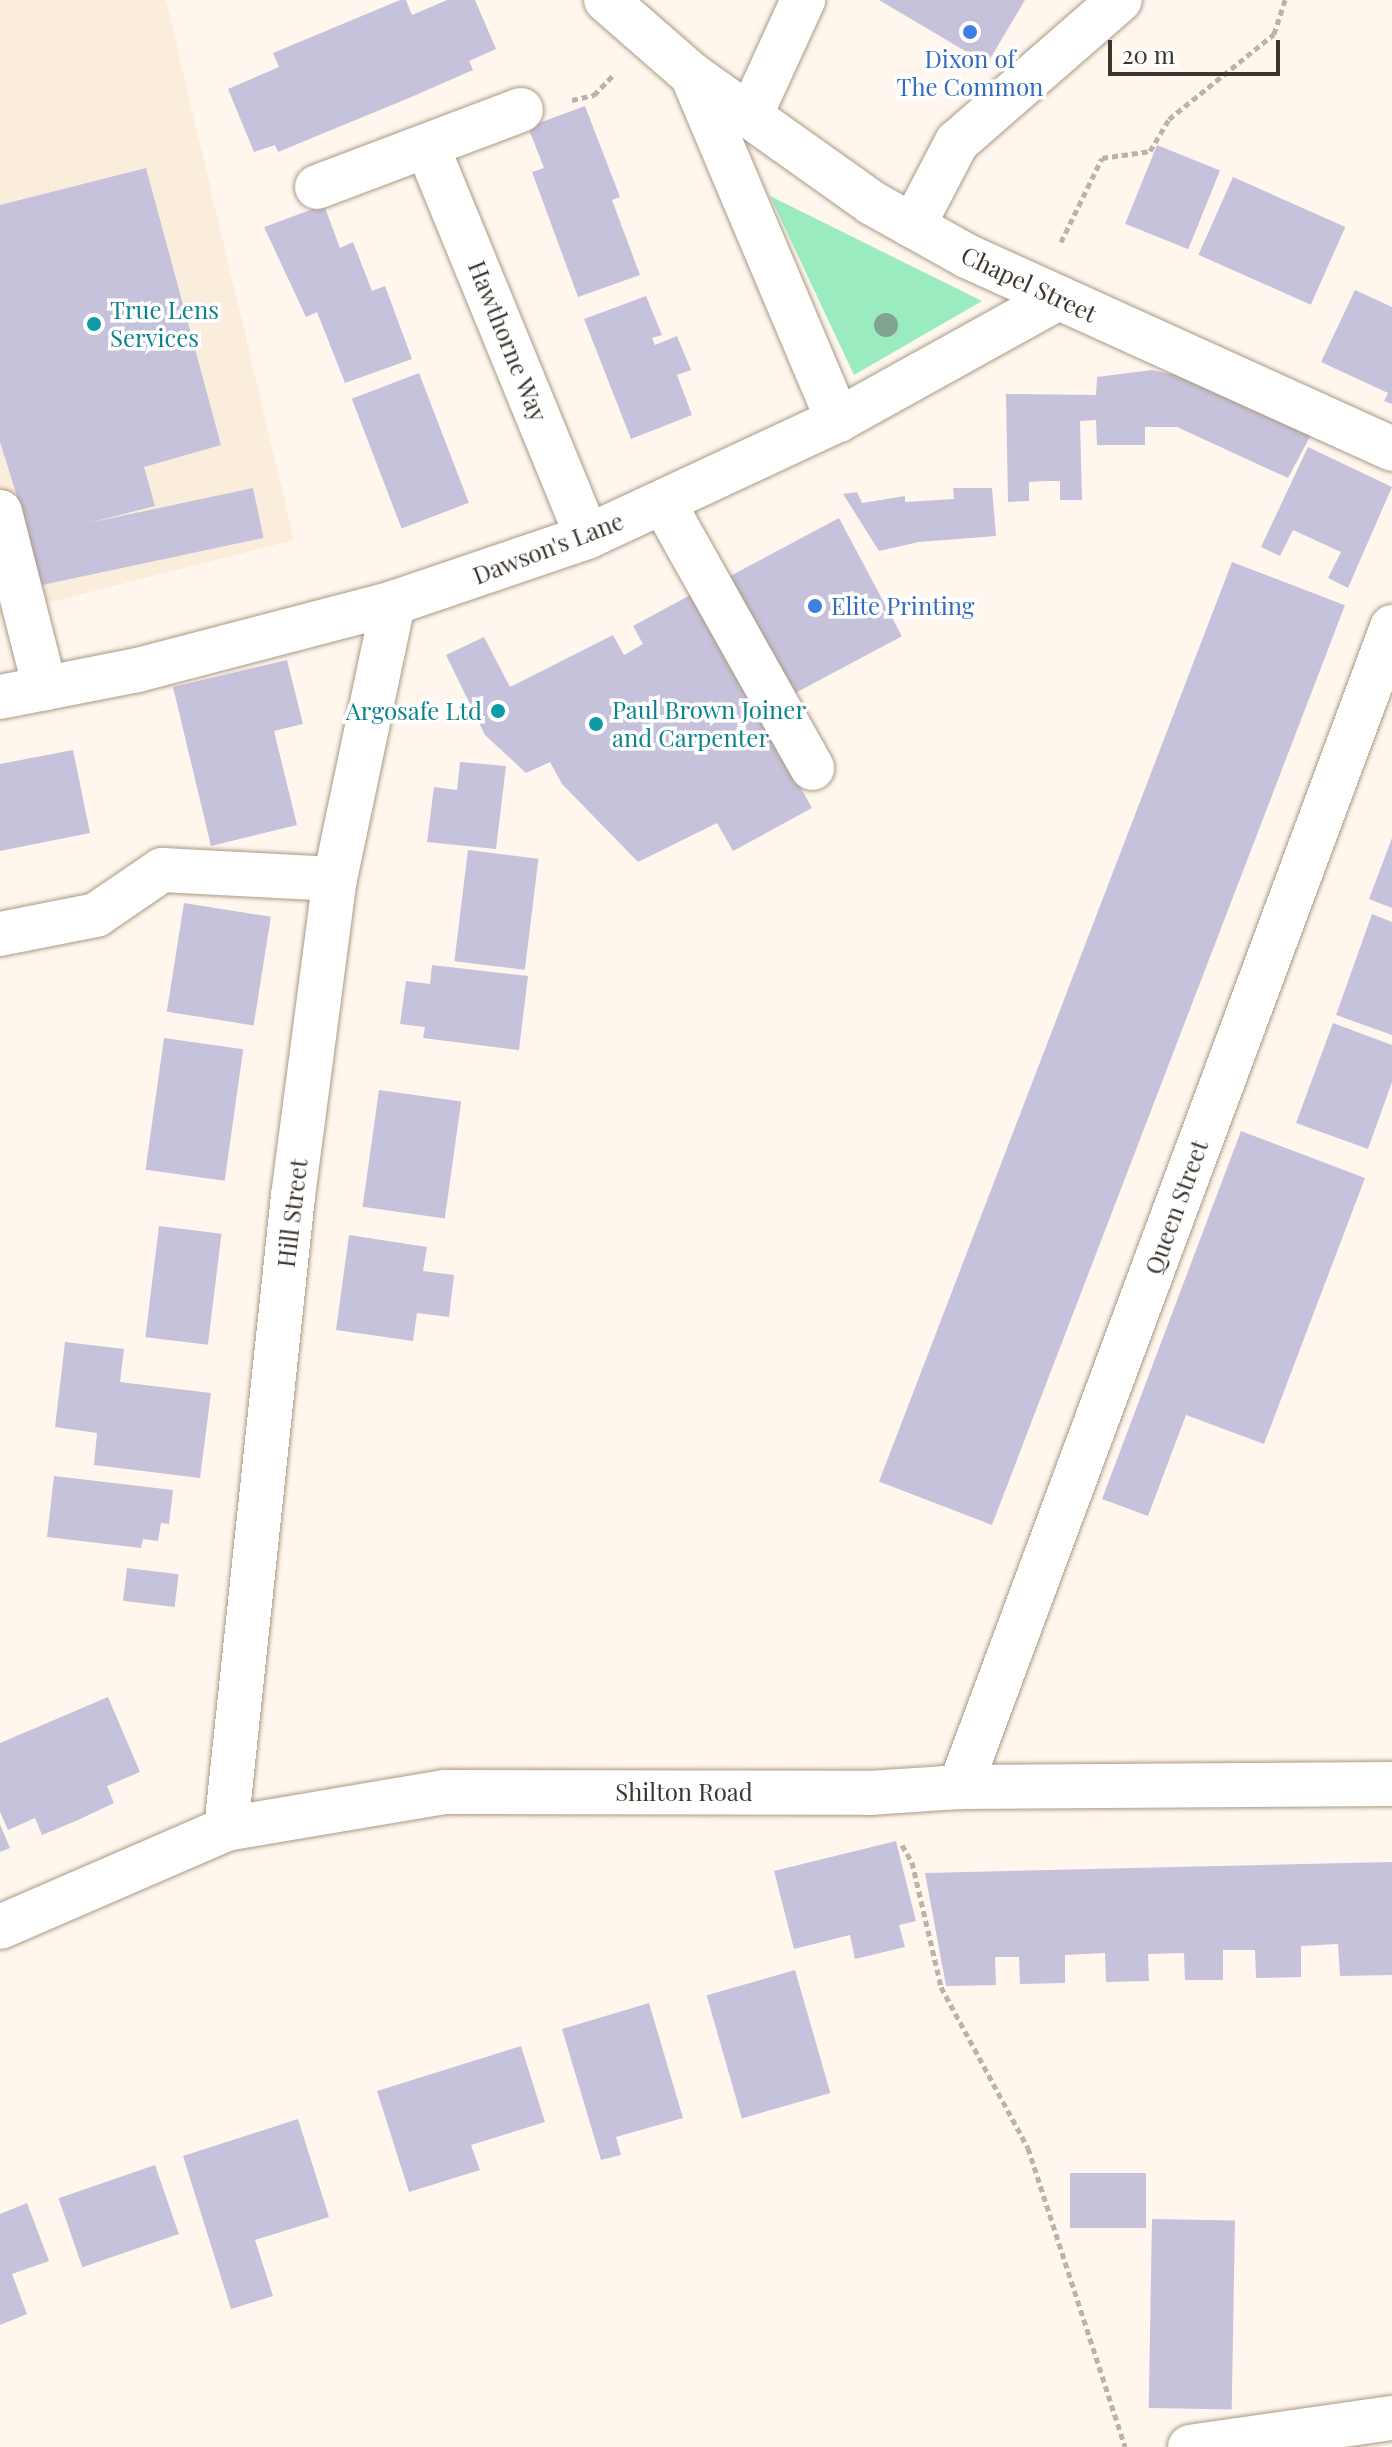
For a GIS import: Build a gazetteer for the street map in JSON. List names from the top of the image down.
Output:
{
  "streets": {
    "street": [
      "Chapel Street",
      "Hawthorne Way",
      "Dawson's Lane",
      "Queen Street",
      "Hill Street",
      "Shilton Road"
    ]
  },
  "crossings": [
    ["Chapel Street", "Dawson's Lane"],
    ["Hawthorne Way", "Dawson's Lane"],
    ["Dawson's Lane", "Hill Street"],
    ["Queen Street", "Shilton Road"],
    ["Hill Street", "Shilton Road"]
  ],
  "places": [
    "Dixon of The Common",
    "True Lens Services",
    "Elite Printing",
    "Argosafe Ltd",
    "Paul Brown Joiner and Carpenter"
  ],
  "scale_bar": "20 m"
}
